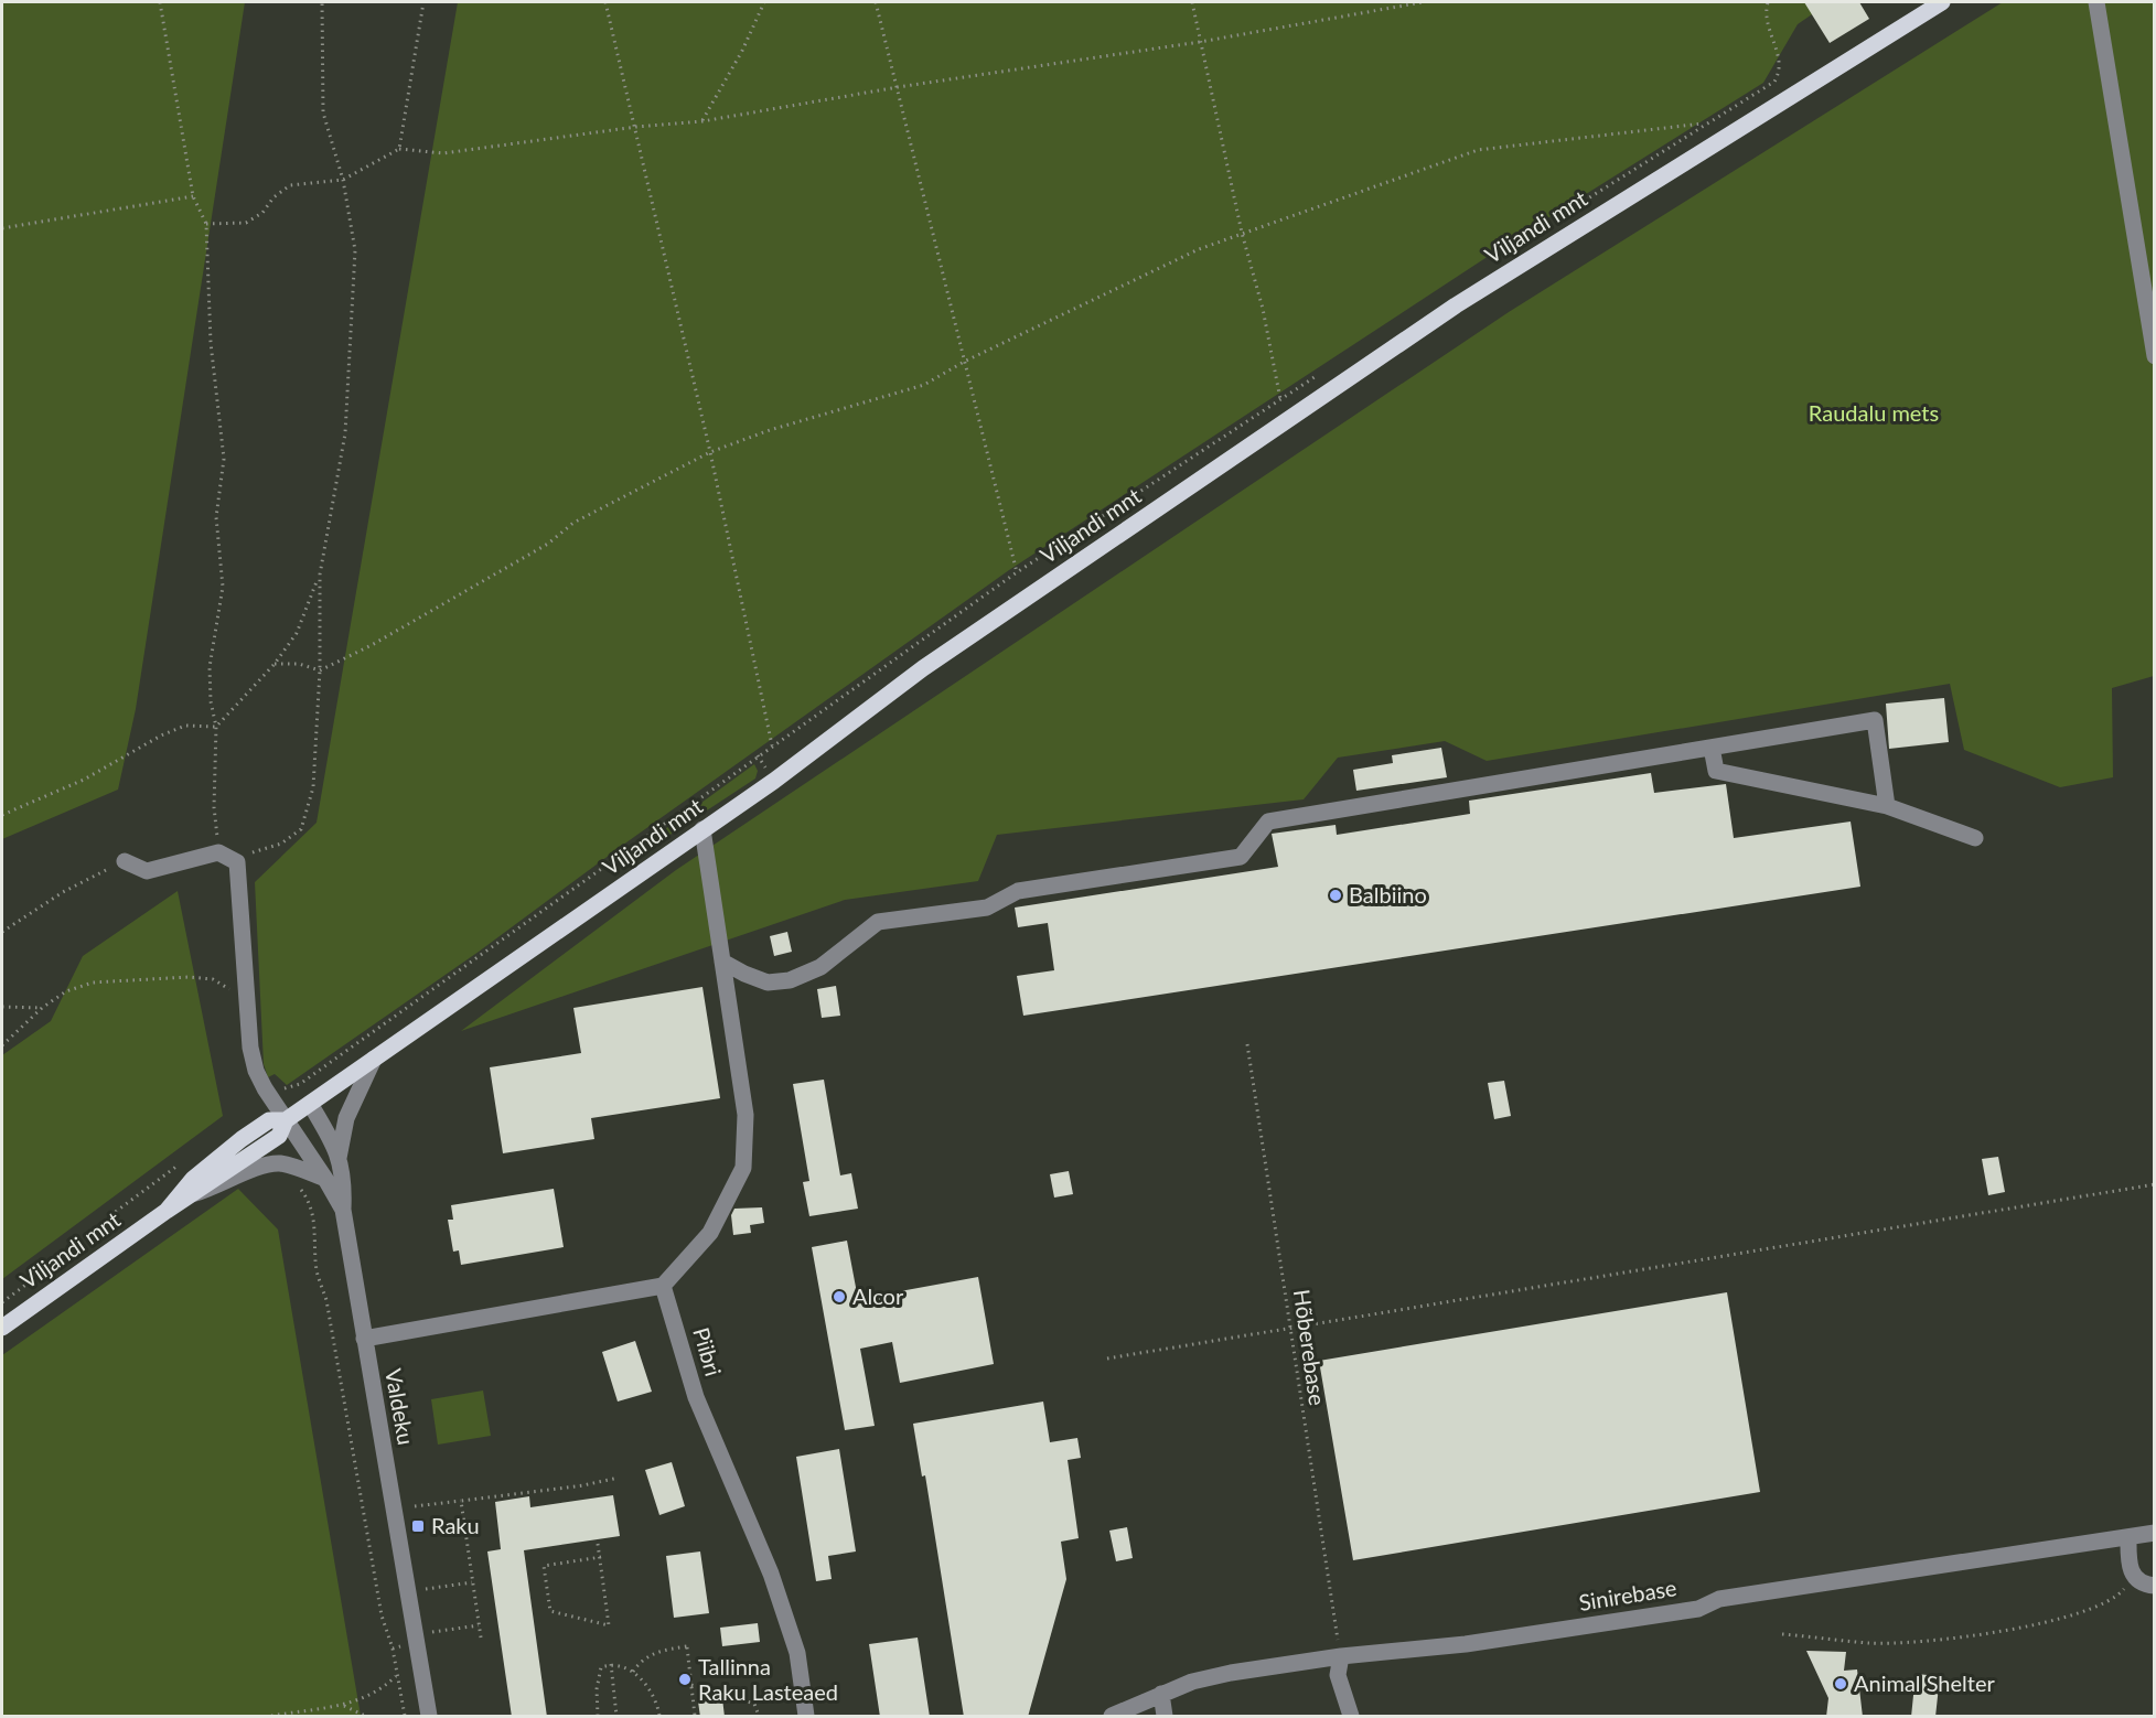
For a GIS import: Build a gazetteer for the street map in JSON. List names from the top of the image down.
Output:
{
  "streets": {
    "main road": ["Viljandi mnt"],
    "street": ["Piibri", "Valdeku", "Sinirebase"],
    "path": ["Hõberebase"]
  },
  "crossings": [
    ["Viljandi mnt", "Valdeku"],
    ["Hõberebase", "Sinirebase"]
  ],
  "parks": ["Raudalu mets"],
  "places": {
    "other": [
      "Balbiino",
      "Alcor",
      "Tallinna Raku Lasteaed",
      "Animal Shelter"
    ],
    "transit": ["Raku"]
  }
}
